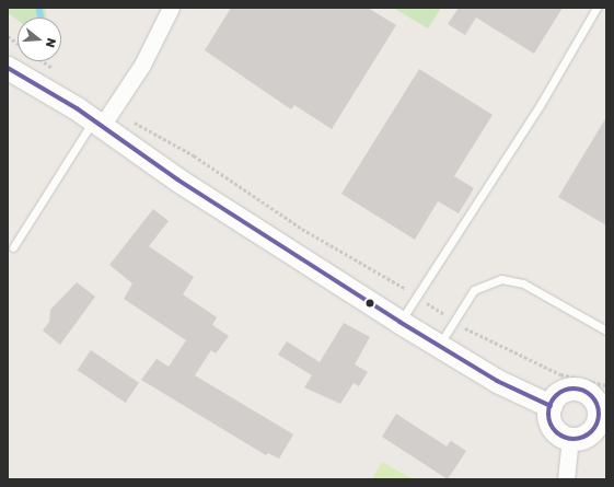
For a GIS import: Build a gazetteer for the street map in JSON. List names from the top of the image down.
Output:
{
  "north": "right"
}
